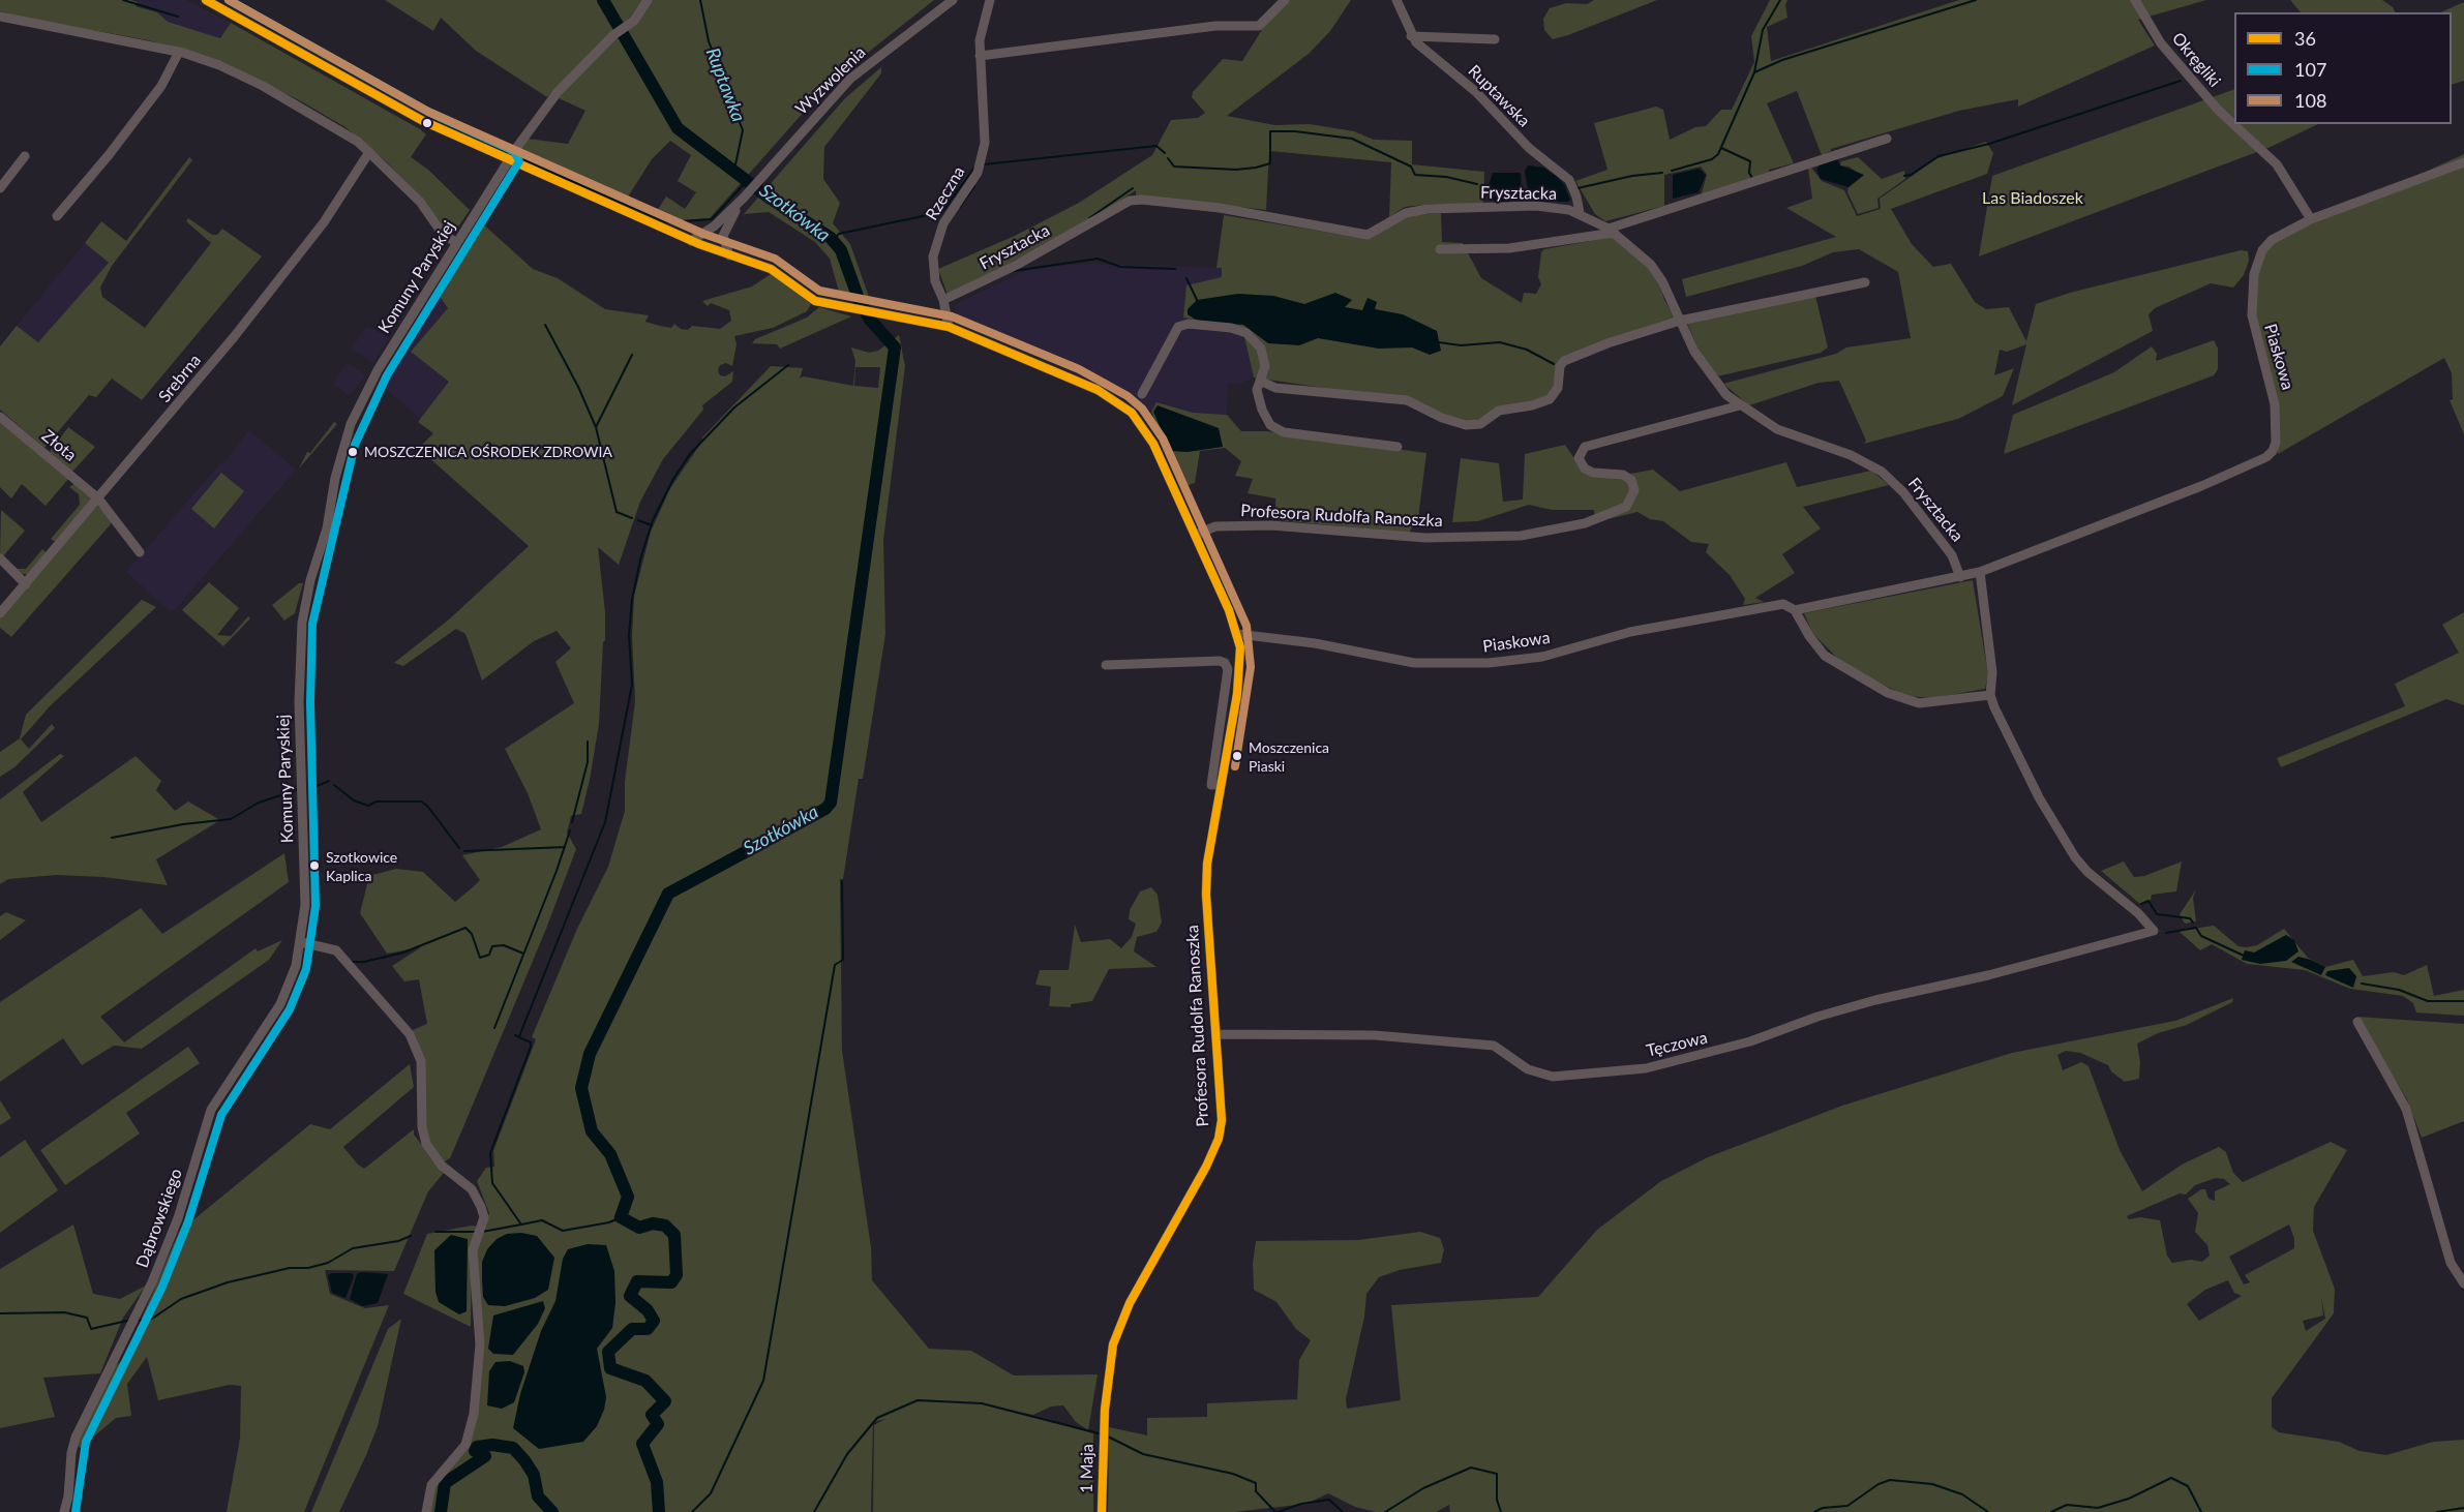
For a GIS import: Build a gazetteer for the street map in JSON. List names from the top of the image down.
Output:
{
  "streets": {
    "street": [
      "Okręgliki",
      "Wyzwolenia",
      "Ruptawska",
      "Rzeczna",
      "Frysztacka",
      "Komuny Paryskiej",
      "Piaskowa",
      "Srebrna",
      "Złota",
      "Profesora Rudolfa Ranoszka",
      "Tęczowa",
      "Dąbrowskiego",
      "1 Maja"
    ]
  },
  "crossings": [
    ["Okręgliki", "Piaskowa"],
    ["Ruptawska", "Frysztacka"],
    ["Rzeczna", "Frysztacka"],
    ["Rzeczna", "Profesora Rudolfa Ranoszka"],
    ["Frysztacka", "Piaskowa"],
    ["Frysztacka", "Profesora Rudolfa Ranoszka"],
    ["Komuny Paryskiej", "Profesora Rudolfa Ranoszka"],
    ["Komuny Paryskiej", "Dąbrowskiego"],
    ["Piaskowa", "Profesora Rudolfa Ranoszka"],
    ["Srebrna", "Złota"],
    ["Profesora Rudolfa Ranoszka", "Tęczowa"],
    ["Profesora Rudolfa Ranoszka", "1 Maja"]
  ],
  "water": ["Ruptawka", "Szotkówka"],
  "parks": ["Las Biadoszek"],
  "places": ["MOSZCZENICA OŚRODEK ZDROWIA", "Moszczenica Piaski", "Szotkowice Kaplica"],
  "lines": ["transit line 36", "transit line 107", "transit line 108"],
  "legend": ["36", "107", "108"]
}
